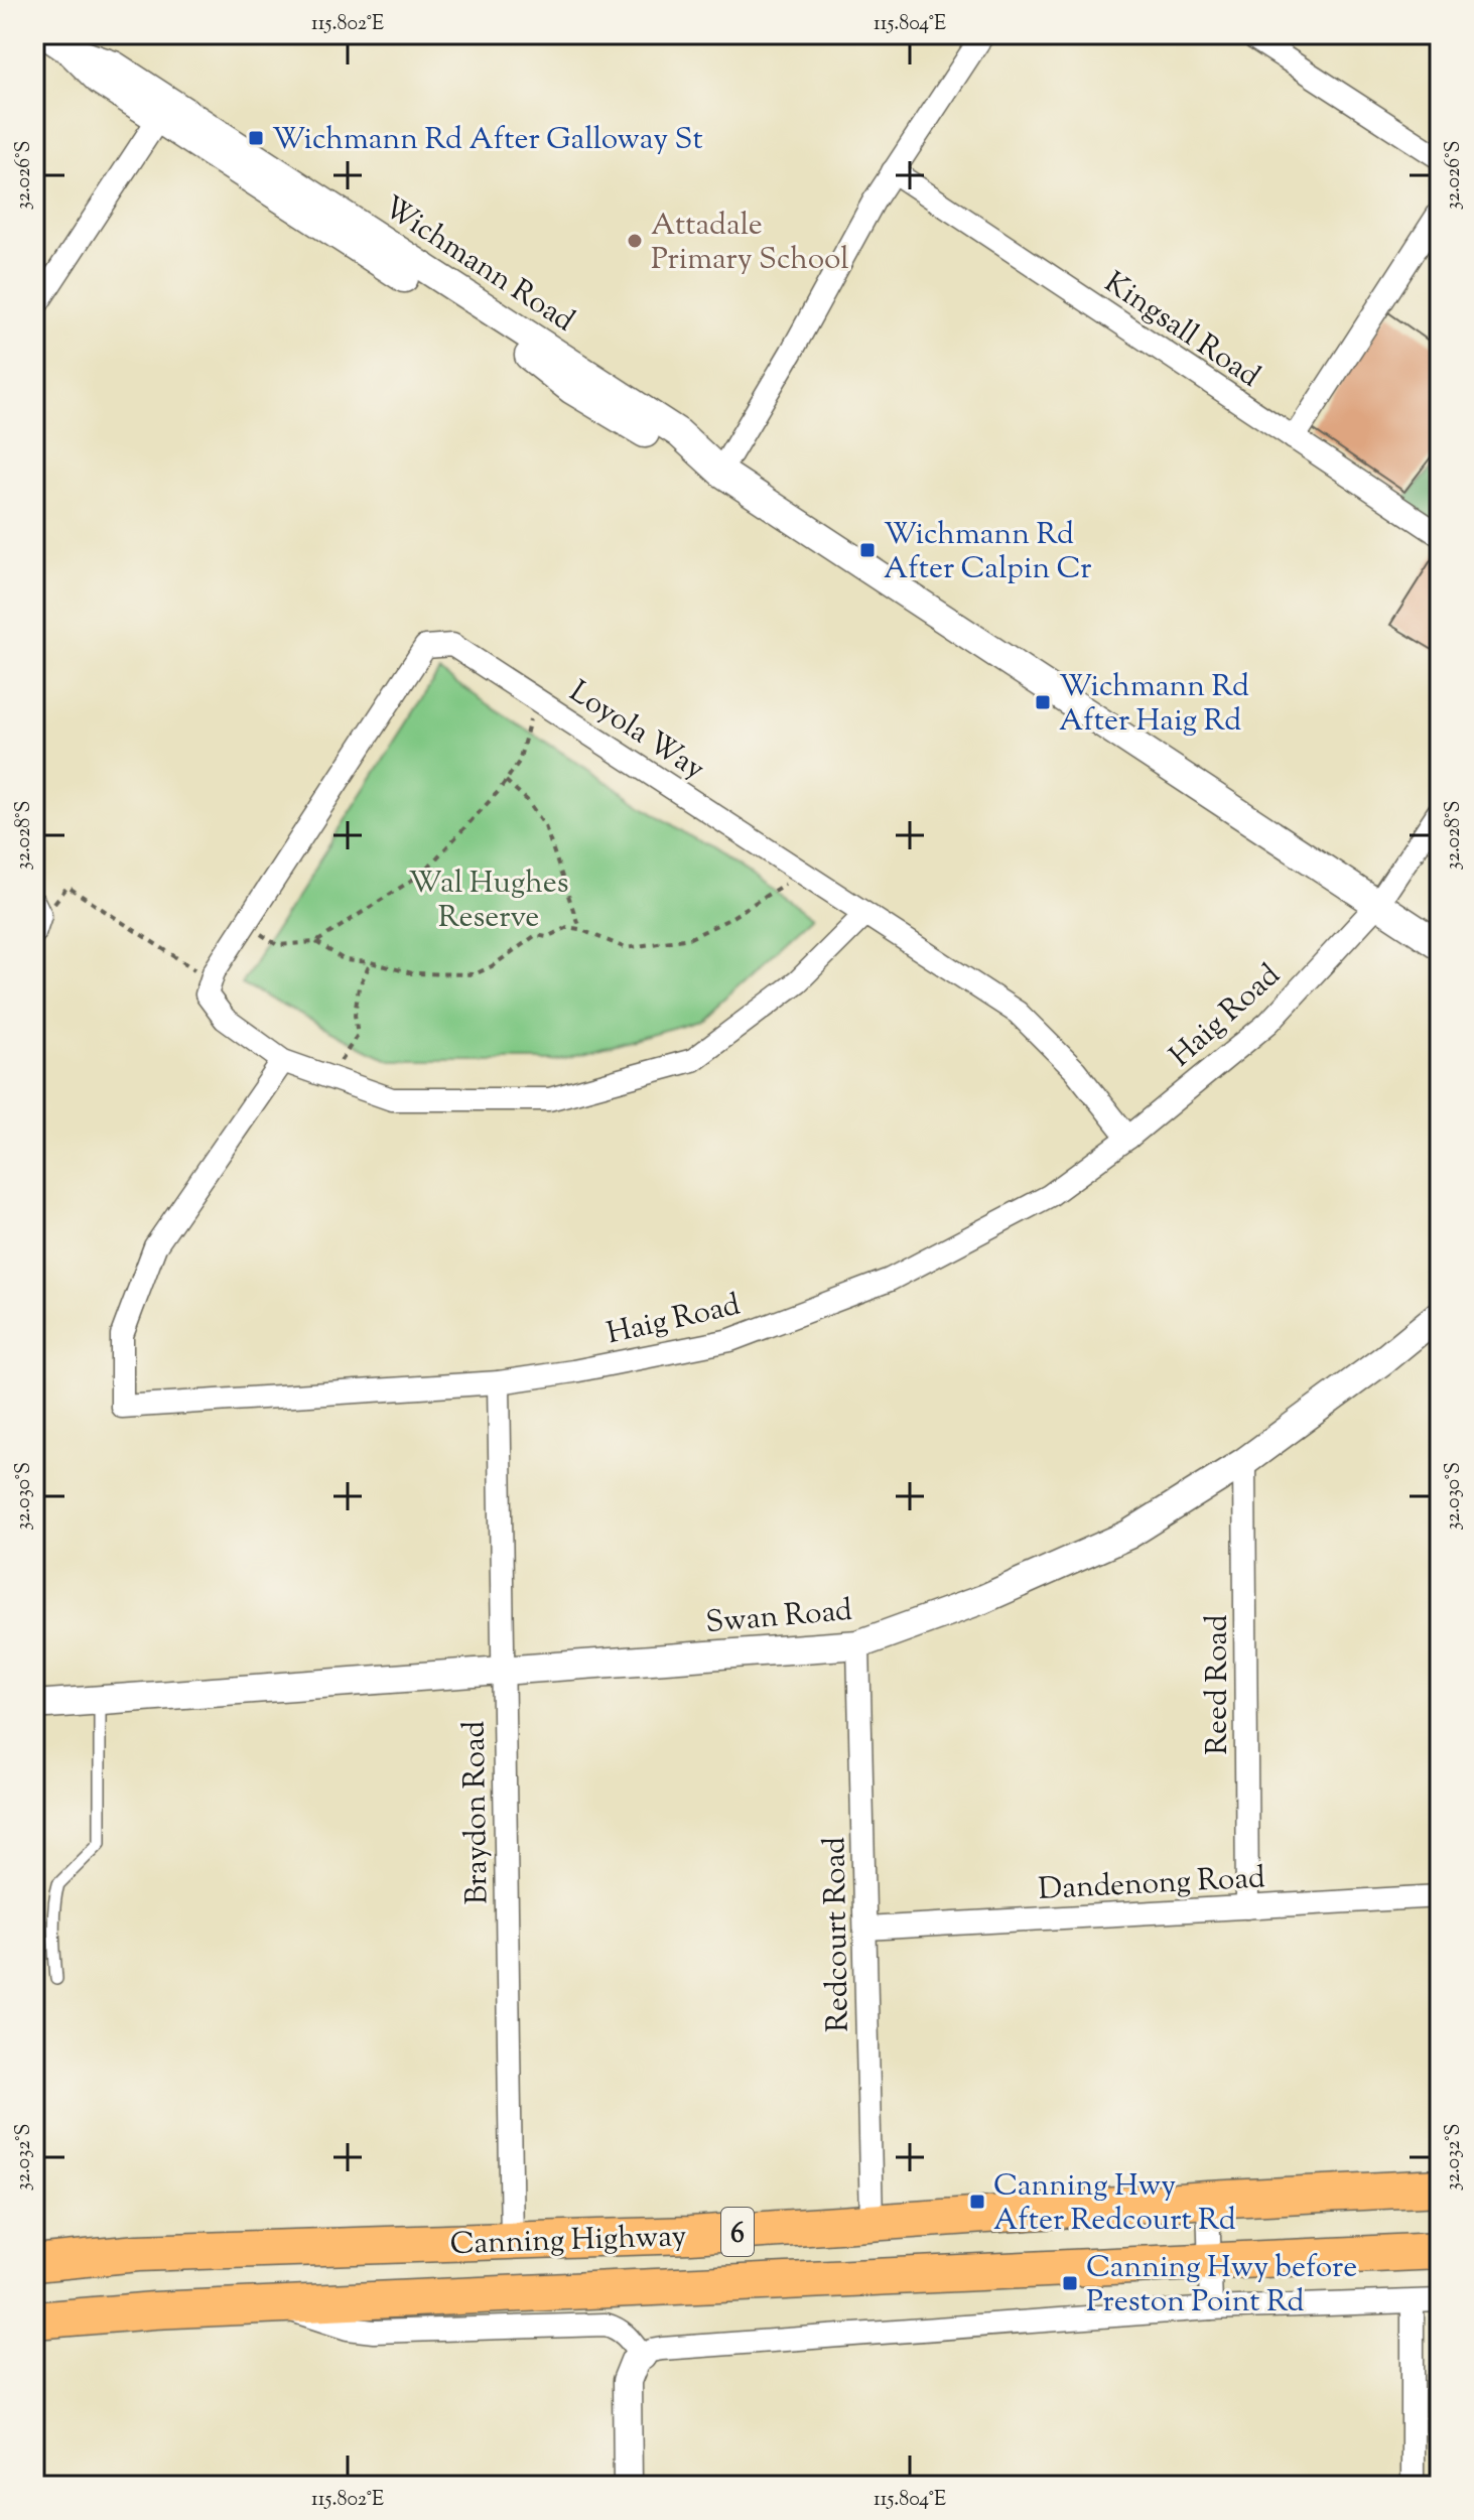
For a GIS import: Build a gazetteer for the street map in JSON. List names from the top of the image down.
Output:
{
  "streets": {
    "highway": ["6", "Canning Highway"],
    "street": [
      "Wichmann Road",
      "Kingsall Road",
      "Loyola Way",
      "Haig Road",
      "Swan Road",
      "Reed Road",
      "Braydon Road",
      "Dandenong Road",
      "Redcourt Road"
    ]
  },
  "crossings": [
    ["Wichmann Road", "Haig Road"],
    ["Loyola Way", "Haig Road"],
    ["Haig Road", "Braydon Road"],
    ["Swan Road", "Reed Road"],
    ["Swan Road", "Braydon Road"],
    ["Swan Road", "Redcourt Road"],
    ["Reed Road", "Dandenong Road"],
    ["Braydon Road", "Canning Highway"],
    ["Dandenong Road", "Redcourt Road"],
    ["Redcourt Road", "Canning Highway"]
  ],
  "parks": ["Wal Hughes Reserve"],
  "places": {
    "transit": [
      "Wichmann Rd After Galloway St",
      "Wichmann Rd After Calpin Cr",
      "Wichmann Rd After Haig Rd",
      "Canning Hwy After Redcourt Rd",
      "Canning Hwy before Preston Point Rd"
    ],
    "other": ["Attadale Primary School"]
  },
  "coordinates": [
    "115.802°E",
    "115.804°E",
    "32.026°S",
    "32.028°S",
    "32.030°S",
    "32.032°S"
  ]
}
